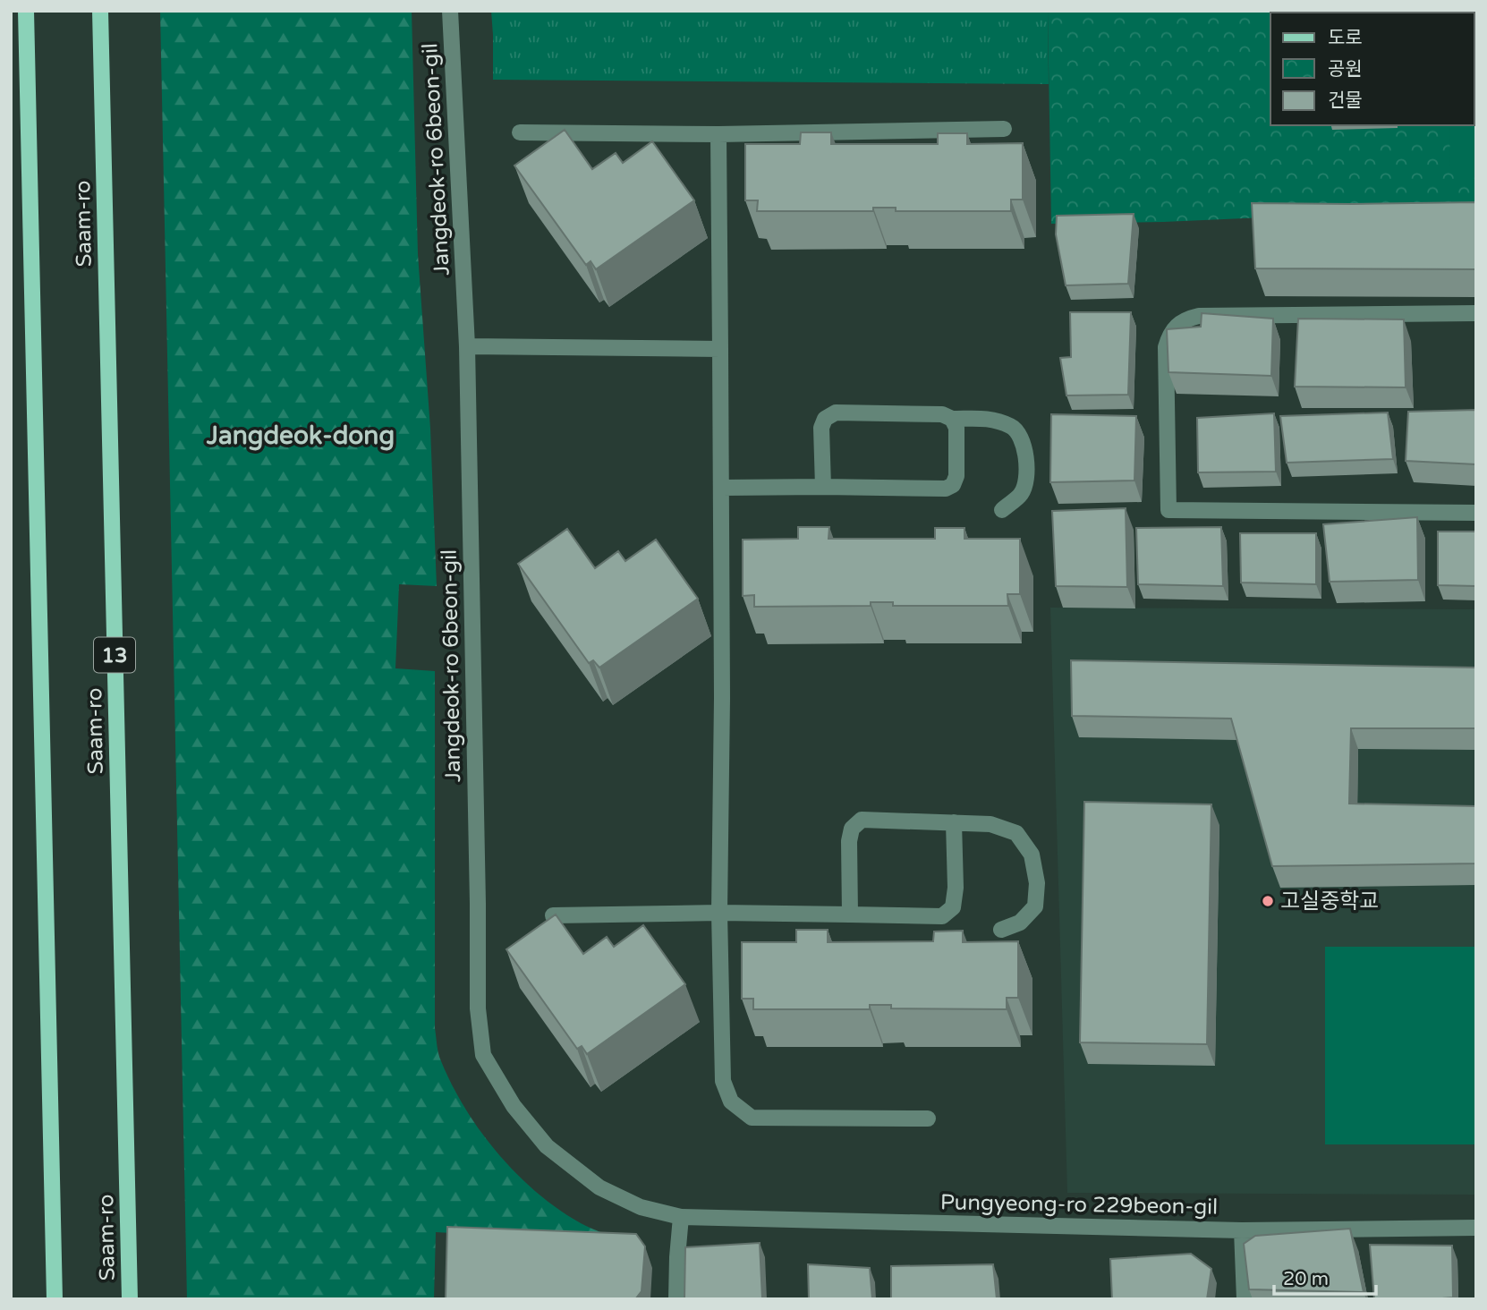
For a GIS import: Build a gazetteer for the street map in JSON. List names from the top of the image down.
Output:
{
  "streets": {
    "main road": ["Saam-ro", "13"],
    "street": ["Jangdeok-ro 6beon-gil", "Pungyeong-ro 229beon-gil"]
  },
  "crossings": [
    ["Jangdeok-ro 6beon-gil", "Pungyeong-ro 229beon-gil"]
  ],
  "districts": ["Jangdeok-dong"],
  "places": ["고실중학교"],
  "legend": ["도로", "공원", "건물"],
  "scale_bar": "20 m"
}
